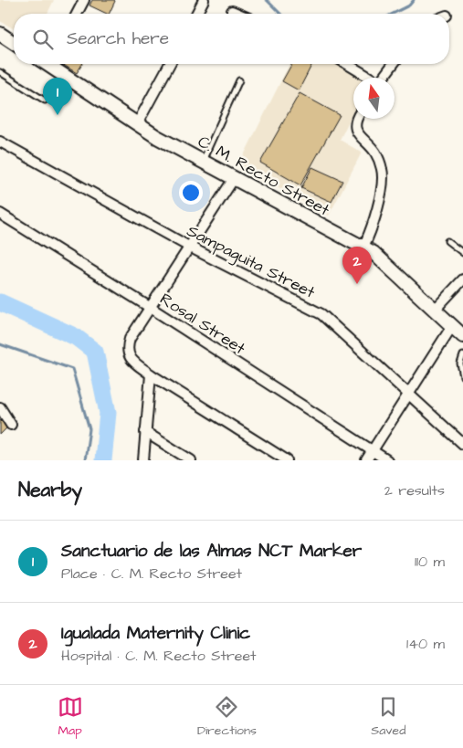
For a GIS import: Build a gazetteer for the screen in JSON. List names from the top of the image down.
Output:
{
  "streets": {
    "main road": ["C. M. Recto Street"],
    "street": ["Sampaguita Street", "Rosal Street"]
  },
  "north": "top",
  "page": {
    "search": "Search here",
    "pins": ["1", "2"],
    "heading": ["Nearby", "2 results"],
    "list": [
      {
        "mark": "1",
        "name": "Sanctuario de las Almas NCT Marker",
        "note": "Place · C. M. Recto Street",
        "value": "110 m"
      },
      {
        "mark": "2",
        "name": "Igualada Maternity Clinic",
        "note": "Hospital · C. M. Recto Street",
        "value": "140 m"
      }
    ],
    "nav": ["Map", "Directions", "Saved"]
  }
}
